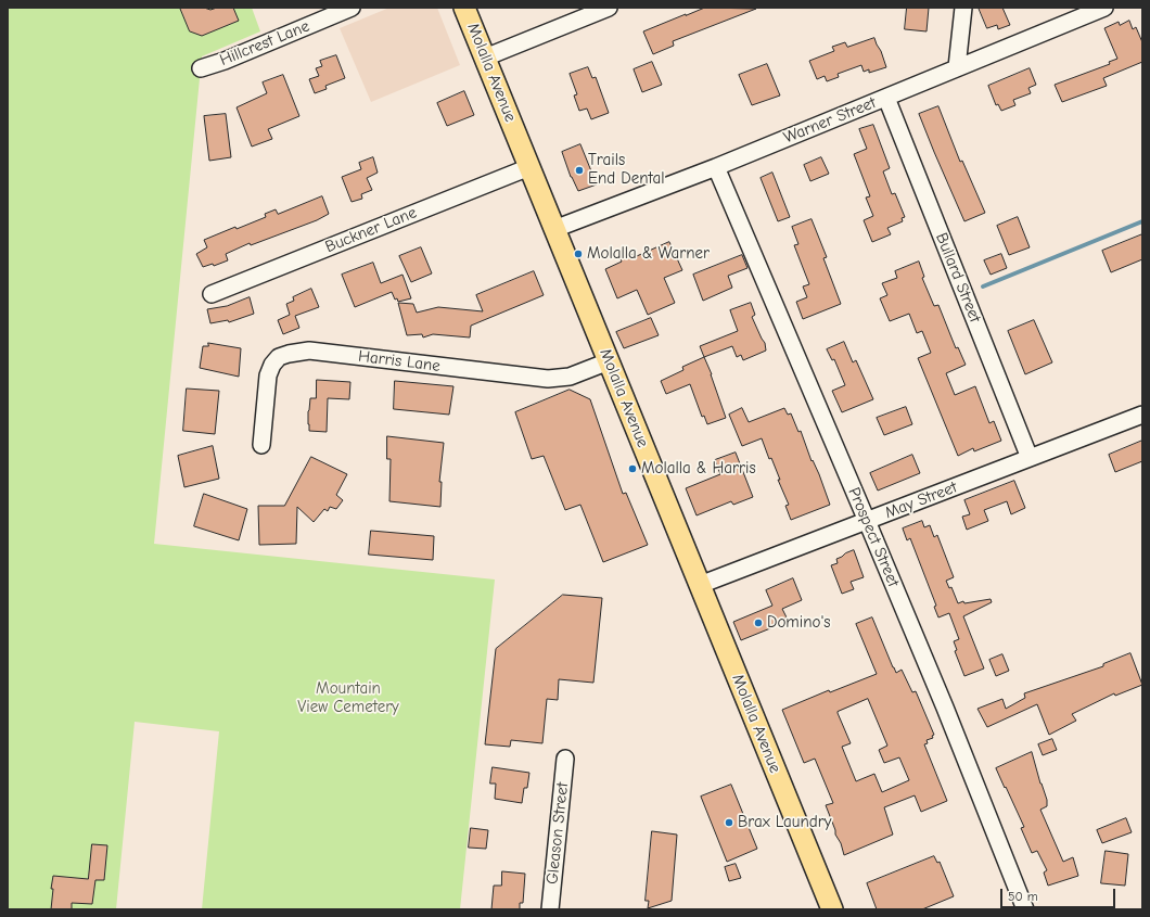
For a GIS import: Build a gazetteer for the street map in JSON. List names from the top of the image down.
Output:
{
  "streets": {
    "main road": ["Molalla Avenue"],
    "street": [
      "Hillcrest Lane",
      "Warner Street",
      "Buckner Lane",
      "Bullard Street",
      "Harris Lane",
      "May Street",
      "Prospect Street",
      "Gleason Street"
    ]
  },
  "crossings": [
    ["Molalla Avenue", "Warner Street"],
    ["Molalla Avenue", "Buckner Lane"],
    ["Molalla Avenue", "Harris Lane"],
    ["Molalla Avenue", "May Street"],
    ["Warner Street", "Bullard Street"],
    ["Warner Street", "Prospect Street"],
    ["Bullard Street", "May Street"],
    ["May Street", "Prospect Street"]
  ],
  "parks": ["Mountain View Cemetery"],
  "places": [
    "Trails End Dental",
    "Molalla & Warner",
    "Molalla & Harris",
    "Domino's",
    "Brax Laundry"
  ],
  "scale_bar": "50 m"
}
